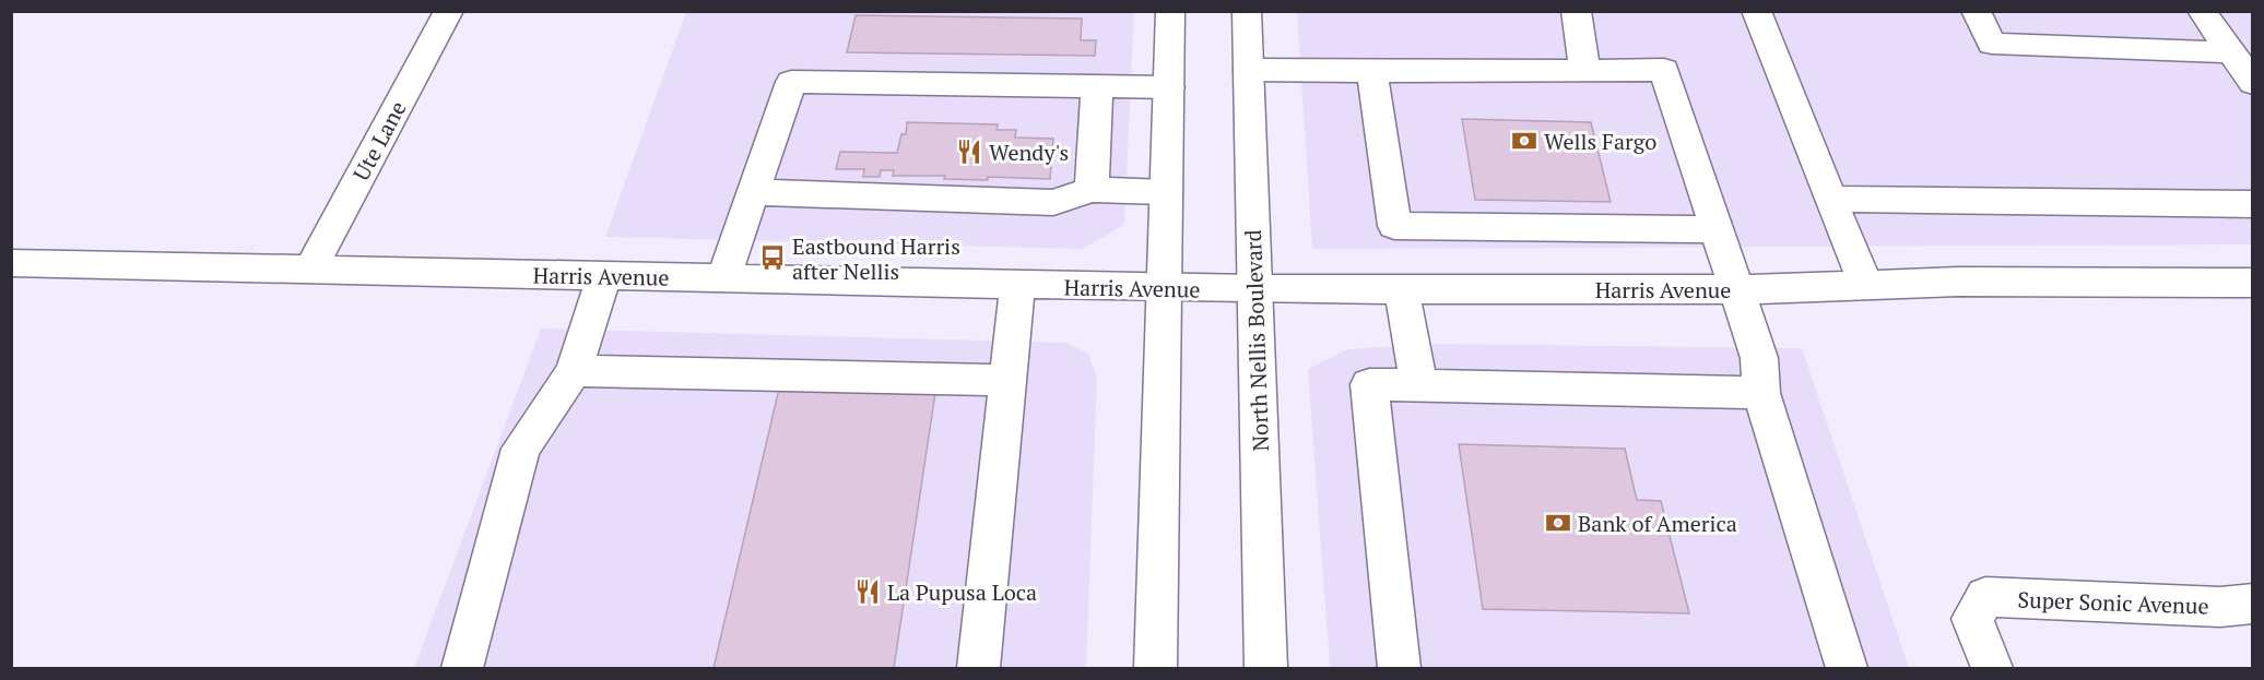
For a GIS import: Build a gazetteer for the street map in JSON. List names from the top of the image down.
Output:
{
  "streets": {
    "street": [
      "Ute Lane",
      "Harris Avenue",
      "North Nellis Boulevard",
      "Super Sonic Avenue"
    ]
  },
  "crossings": [
    ["Ute Lane", "Harris Avenue"],
    ["Harris Avenue", "North Nellis Boulevard"]
  ],
  "places": {
    "bank": ["Wells Fargo", "Bank of America"],
    "restaurant": ["Wendy's", "La Pupusa Loca"],
    "bus stop": ["Eastbound Harris after Nellis"]
  }
}
